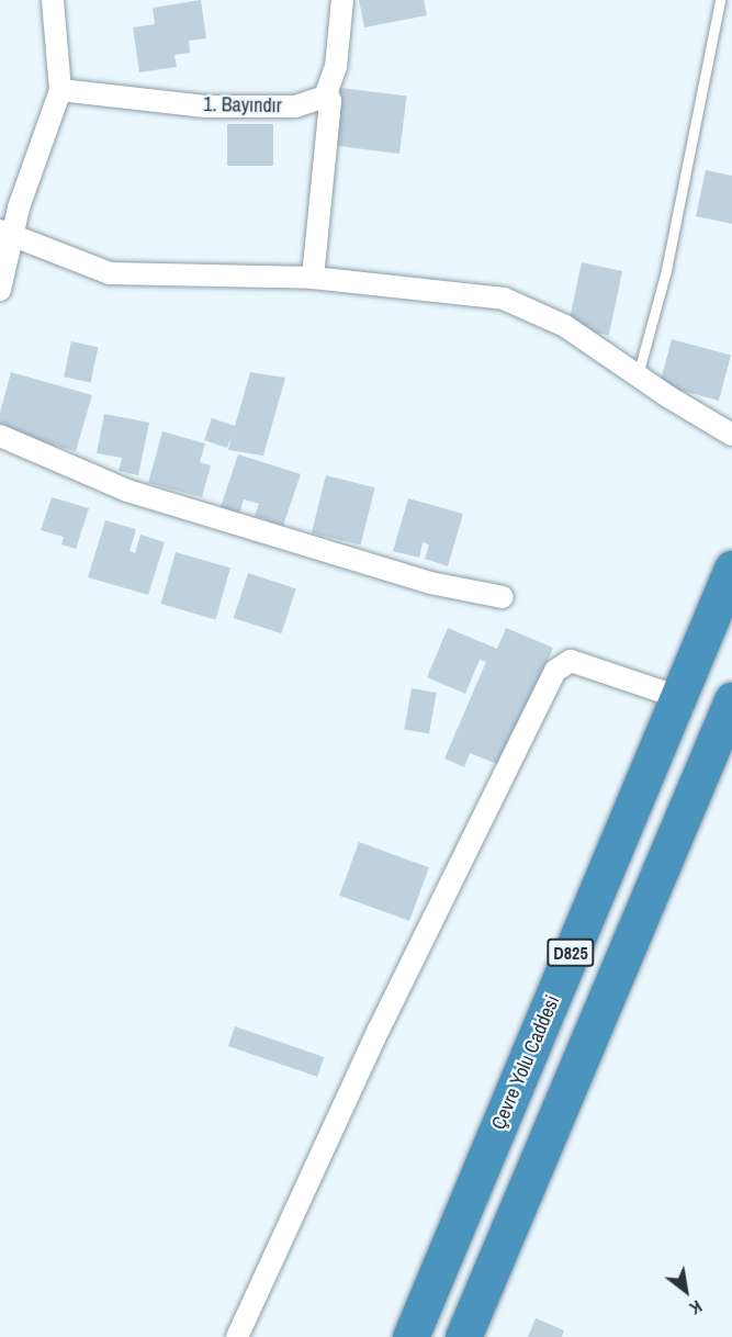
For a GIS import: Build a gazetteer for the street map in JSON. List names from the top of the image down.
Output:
{
  "streets": {
    "highway": ["D825", "Çevre Yolu Caddesi"],
    "street": ["1. Bayındır"]
  },
  "north": "bottom right"
}
